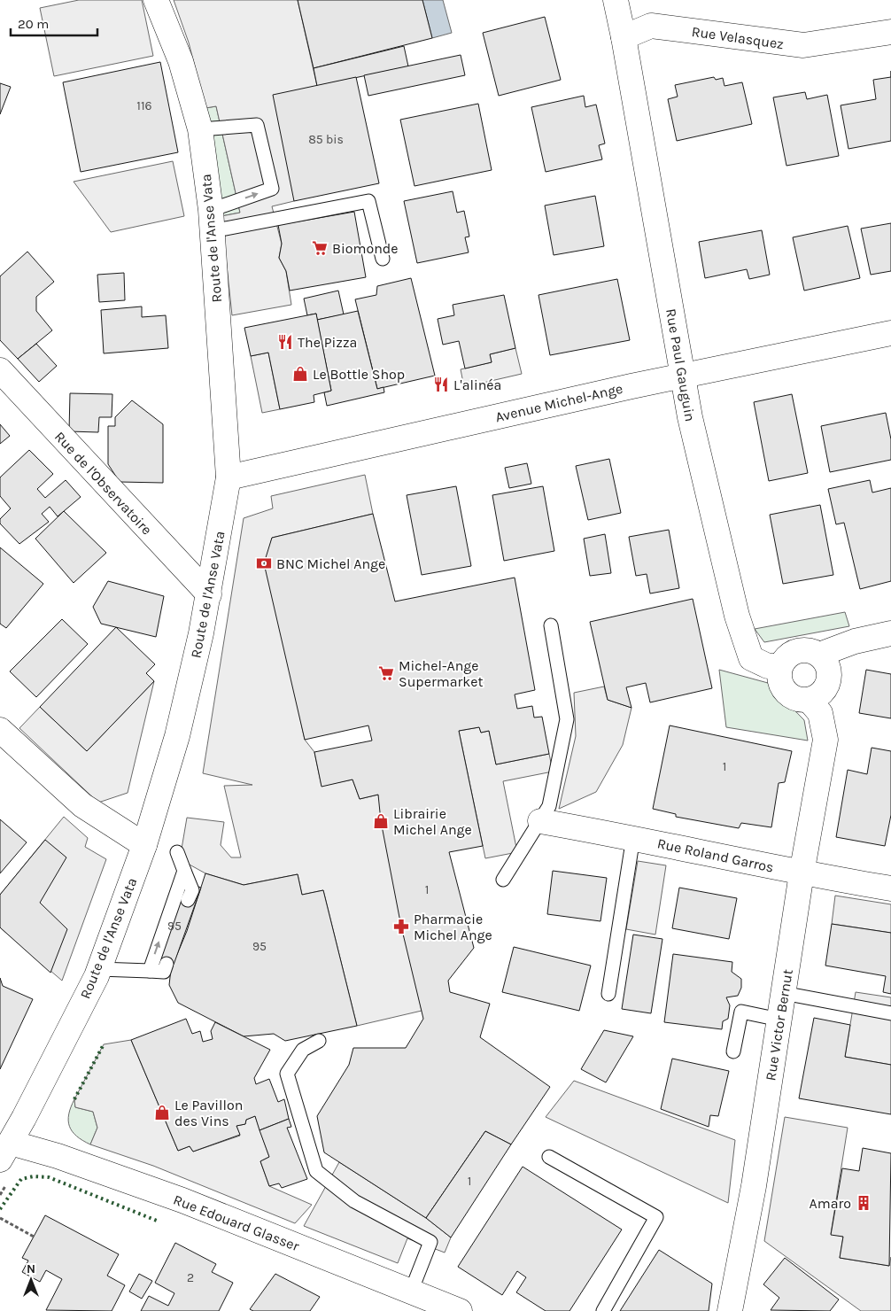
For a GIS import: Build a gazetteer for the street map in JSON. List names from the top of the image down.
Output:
{
  "streets": {
    "street": [
      "Rue Velasquez",
      "Route de l'Anse Vata",
      "Rue Paul Gauguin",
      "Avenue Michel-Ange",
      "Rue de l'Observatoire",
      "Rue Roland Garros",
      "Rue Victor Bernut",
      "Rue Edouard Glasser"
    ]
  },
  "crossings": [
    ["Rue Velasquez", "Rue Paul Gauguin"],
    ["Route de l'Anse Vata", "Avenue Michel-Ange"],
    ["Route de l'Anse Vata", "Rue de l'Observatoire"],
    ["Route de l'Anse Vata", "Rue Edouard Glasser"],
    ["Rue Paul Gauguin", "Avenue Michel-Ange"],
    ["Rue Paul Gauguin", "Rue Victor Bernut"],
    ["Rue Roland Garros", "Rue Victor Bernut"]
  ],
  "places": {
    "supermarket": ["Biomonde", "Michel-Ange Supermarket"],
    "restaurant": ["The Pizza", "L'alinéa"],
    "shop": ["Le Bottle Shop", "Librairie Michel Ange", "Le Pavillon des Vins"],
    "bank": ["BNC Michel Ange"],
    "pharmacy": ["Pharmacie Michel Ange"],
    "building": ["Amaro"]
  },
  "house_numbers": [
    "116",
    "85 bis",
    "1",
    "1",
    "95",
    "95",
    "1",
    "2"
  ],
  "scale_bar": "20 m",
  "north": "top"
}
